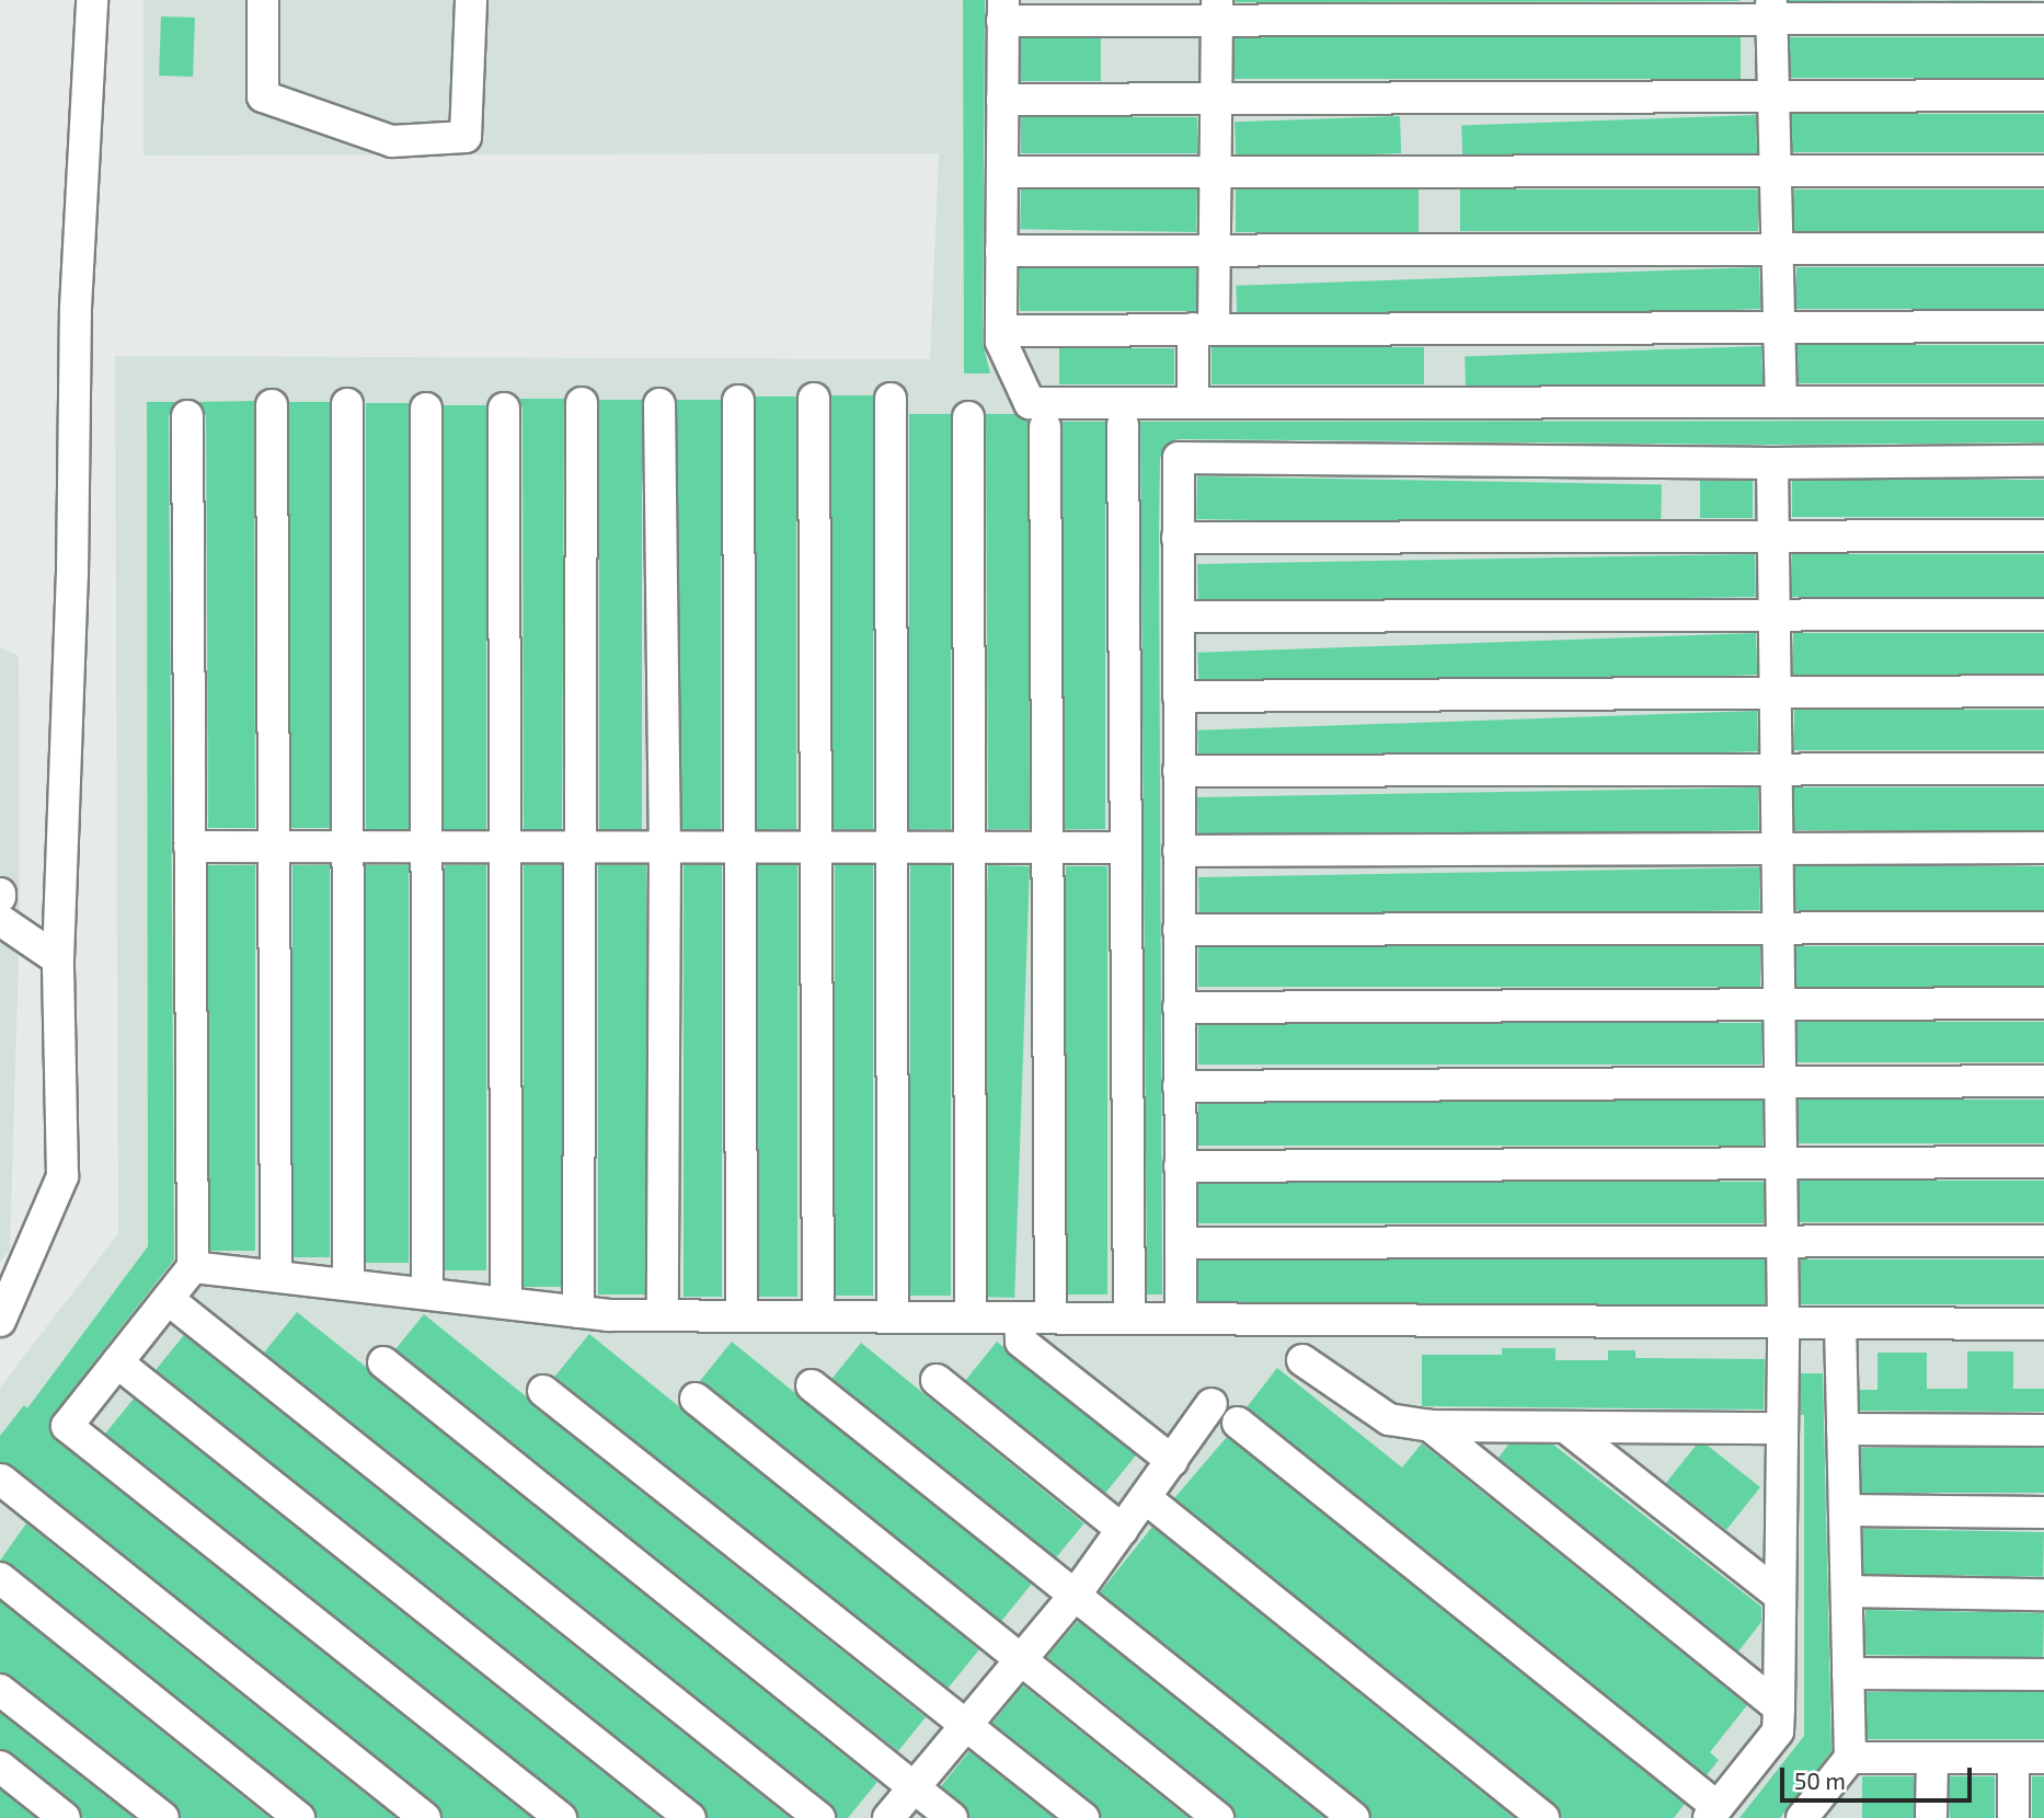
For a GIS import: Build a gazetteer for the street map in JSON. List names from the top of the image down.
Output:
{
  "scale_bar": "50 m"
}
